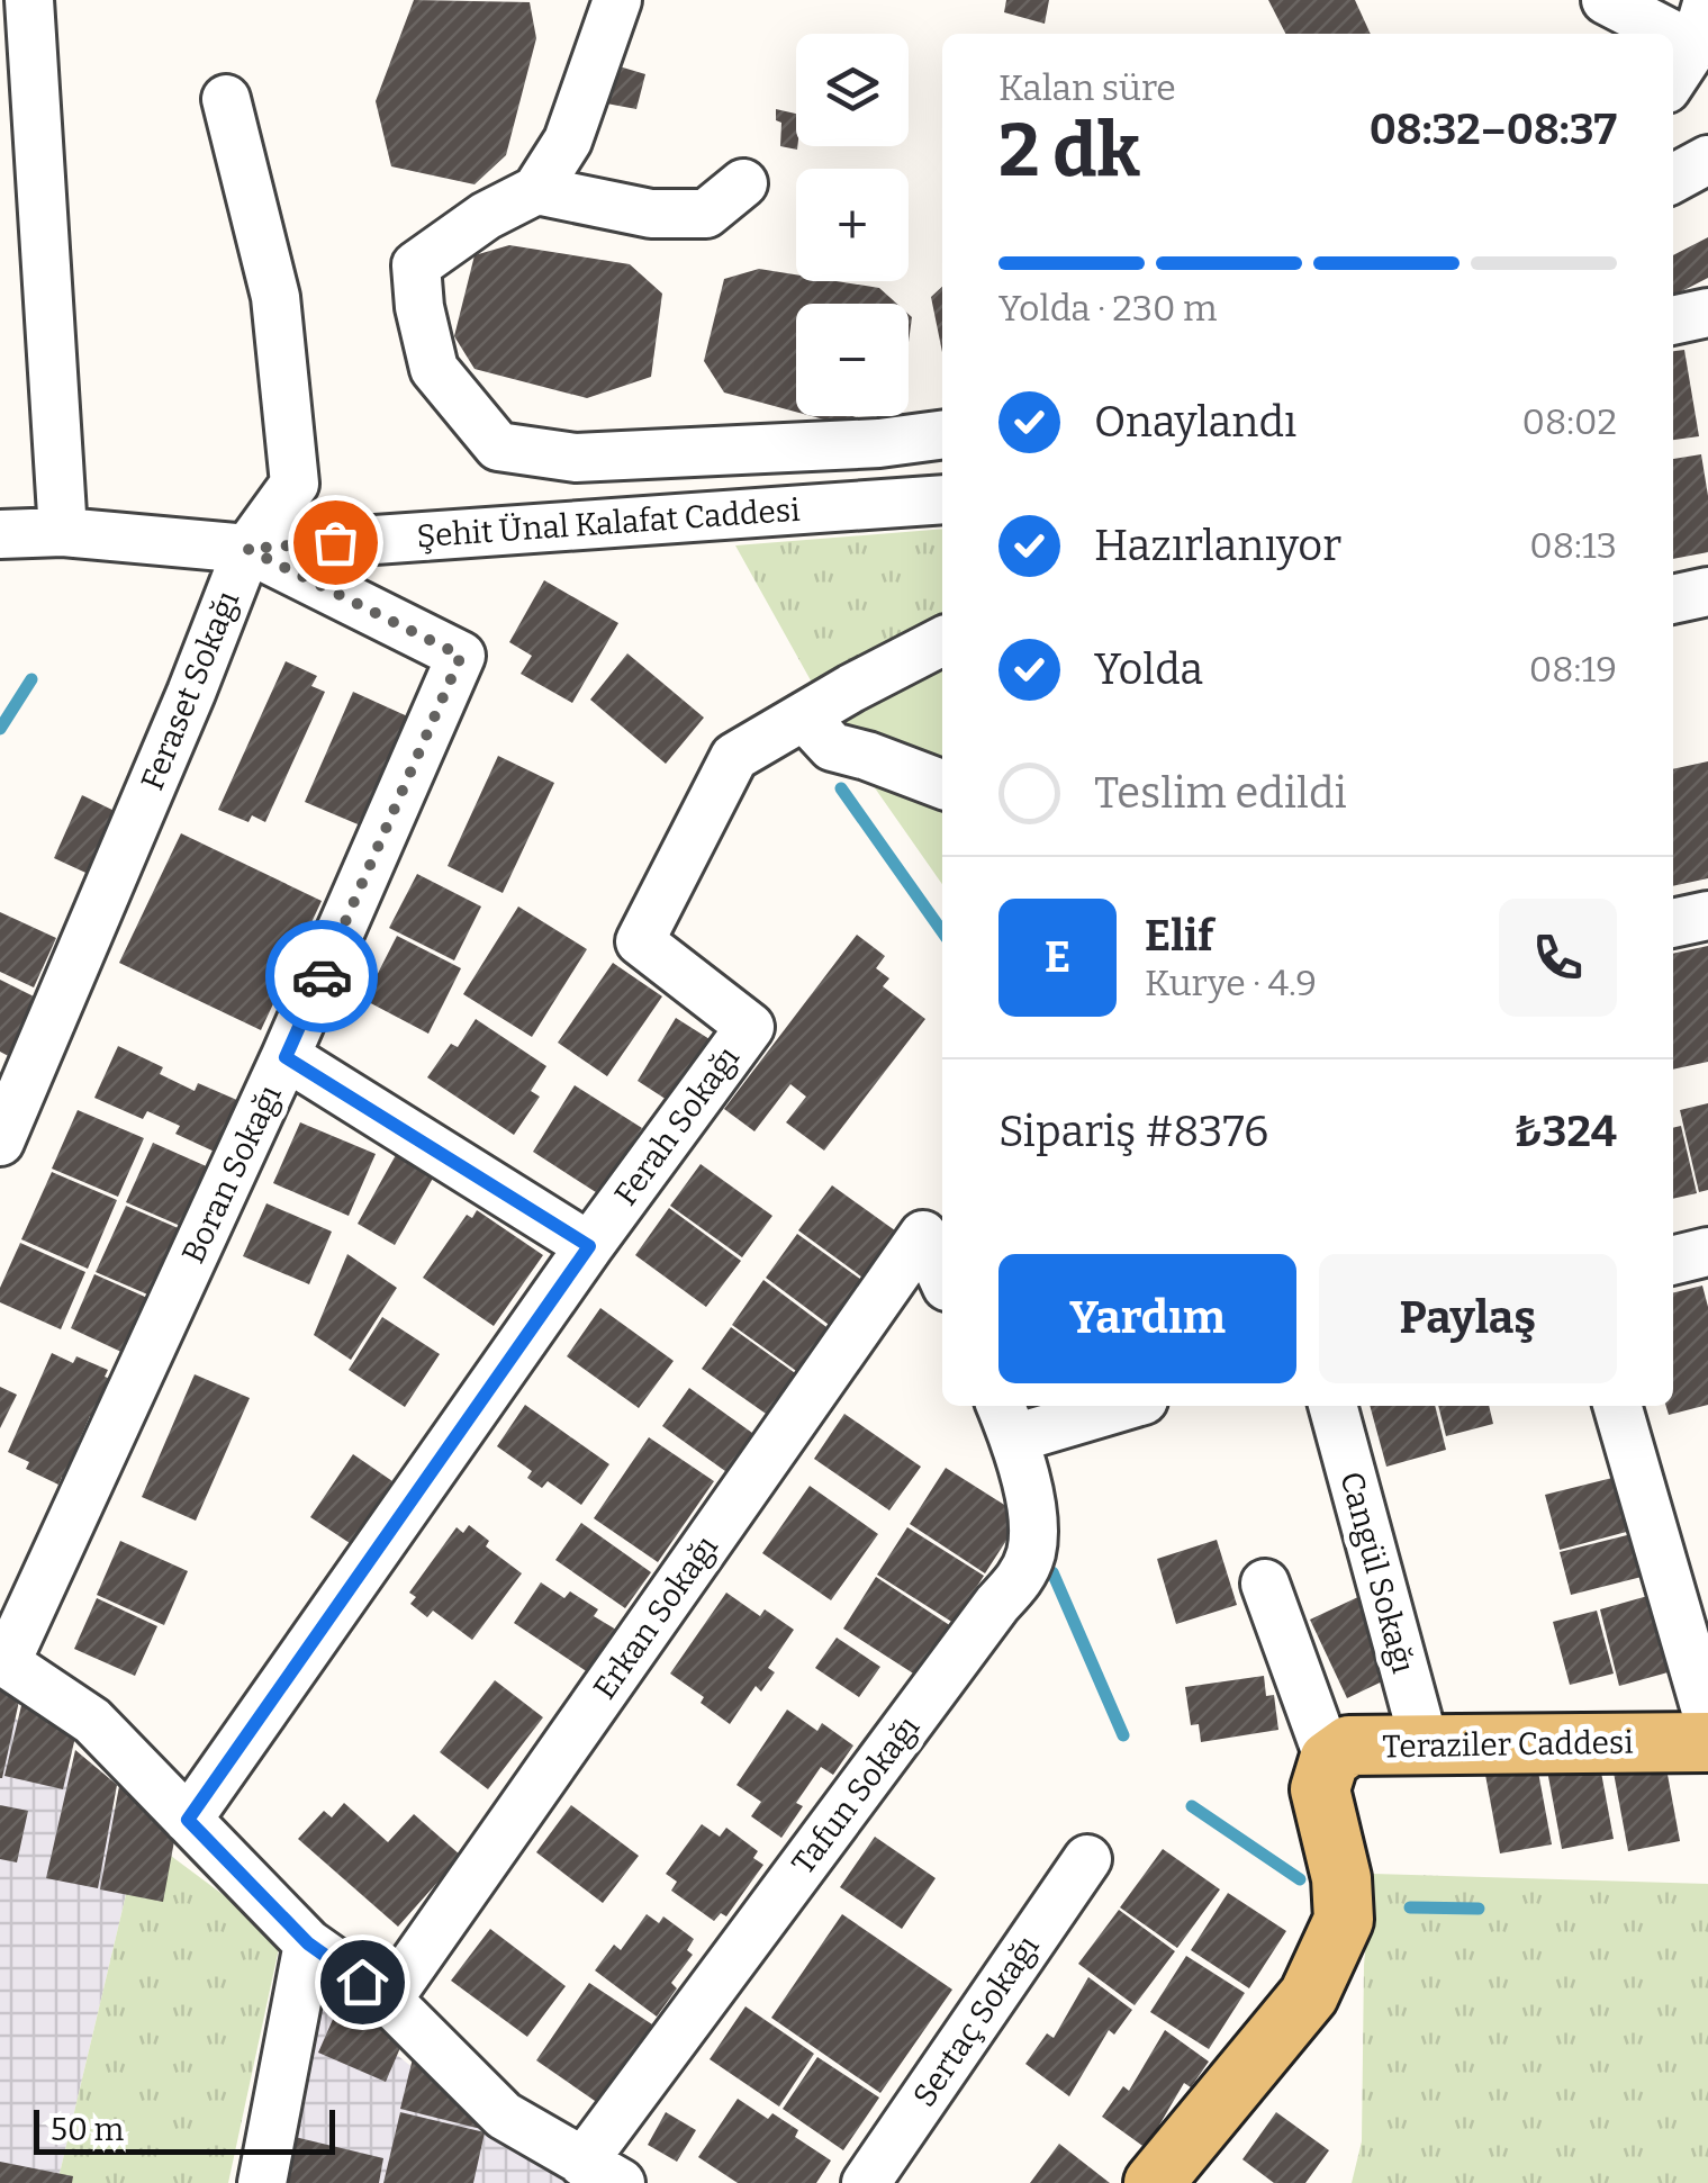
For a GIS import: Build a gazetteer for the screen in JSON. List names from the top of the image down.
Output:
{
  "streets": {
    "main road": ["Teraziler Caddesi"],
    "street": [
      "Şehit Ünal Kalafat Caddesi",
      "Feraset Sokağı",
      "Ferah Sokağı",
      "Boran Sokağı",
      "Cangül Sokağı",
      "Erkan Sokağı",
      "Tafun Sokağı",
      "Sertaç Sokağı"
    ]
  },
  "crossings": [
    ["Şehit Ünal Kalafat Caddesi", "Feraset Sokağı"],
    ["Şehit Ünal Kalafat Caddesi", "Boran Sokağı"],
    ["Feraset Sokağı", "Boran Sokağı"],
    ["Cangül Sokağı", "Teraziler Caddesi"]
  ],
  "scale_bar": "50 m",
  "page": {
    "map_buttons": ["+", "−"],
    "heading": ["2 dk", "Kalan süre", "08:32–08:37"],
    "panel": [
      "Elif",
      "Kurye · 4.9",
      "Sipariş #8376",
      "₺324"
    ],
    "bar": "Yolda · 230 m",
    "list": [
      ["Onaylandı", "08:02"],
      ["Hazırlanıyor", "08:13"],
      ["Yolda", "08:19"],
      "Teslim edildi"
    ],
    "round": "E",
    "buttons": ["Yardım", "Paylaş"],
    "scale": "50 m"
  }
}
